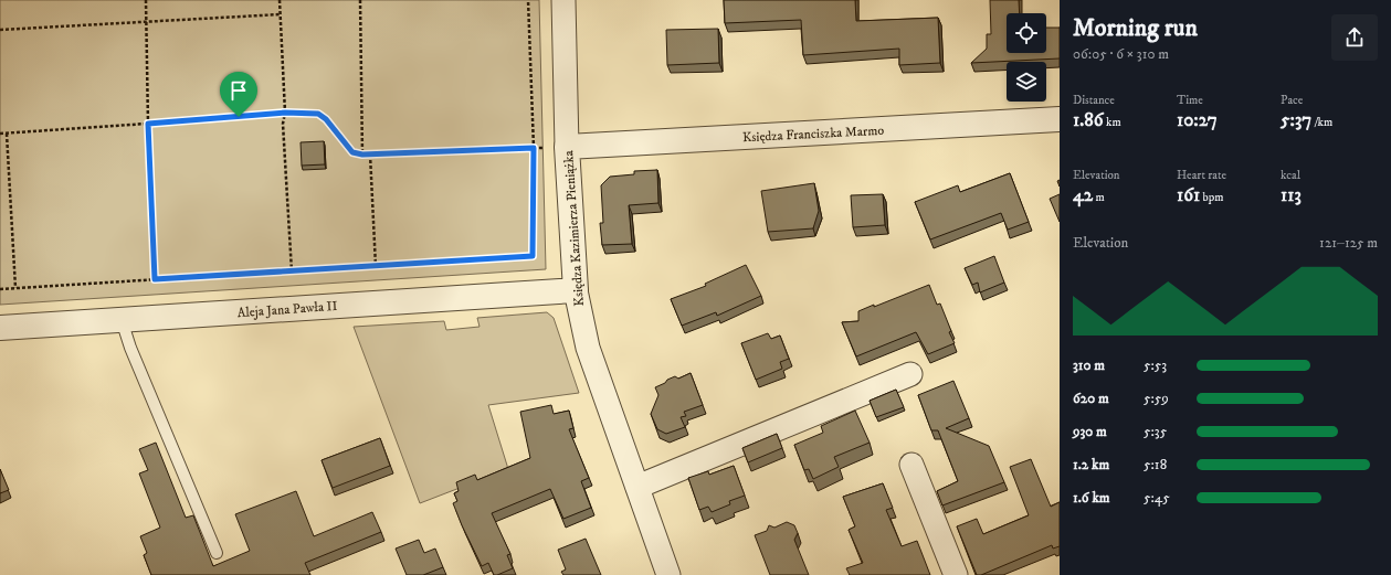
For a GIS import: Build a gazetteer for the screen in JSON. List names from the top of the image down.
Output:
{
  "streets": {
    "street": ["Księdza Franciszka Marmo", "Księdza Kazimierza Pieniążka", "Aleja Jana Pawła II"]
  },
  "crossings": [
    ["Księdza Franciszka Marmo", "Księdza Kazimierza Pieniążka"],
    ["Księdza Kazimierza Pieniążka", "Aleja Jana Pawła II"]
  ],
  "page": {
    "heading": ["Morning run", "06:05 · 6 × 310 m"],
    "stats": [
      ["Distance", "1.86 km"],
      ["Time", "10:27"],
      ["Pace", "5:37 /km"],
      ["Elevation", "42 m"],
      ["Heart rate", "161 bpm"],
      ["kcal", "113"]
    ],
    "chart": ["Elevation", "121–125 m"],
    "list": [
      {
        "name": "310 m",
        "note": "5:53"
      },
      {
        "name": "620 m",
        "note": "5:59"
      },
      {
        "name": "930 m",
        "note": "5:35"
      },
      {
        "name": "1.2 km",
        "note": "5:18"
      },
      {
        "name": "1.6 km",
        "note": "5:45"
      }
    ]
  }
}
